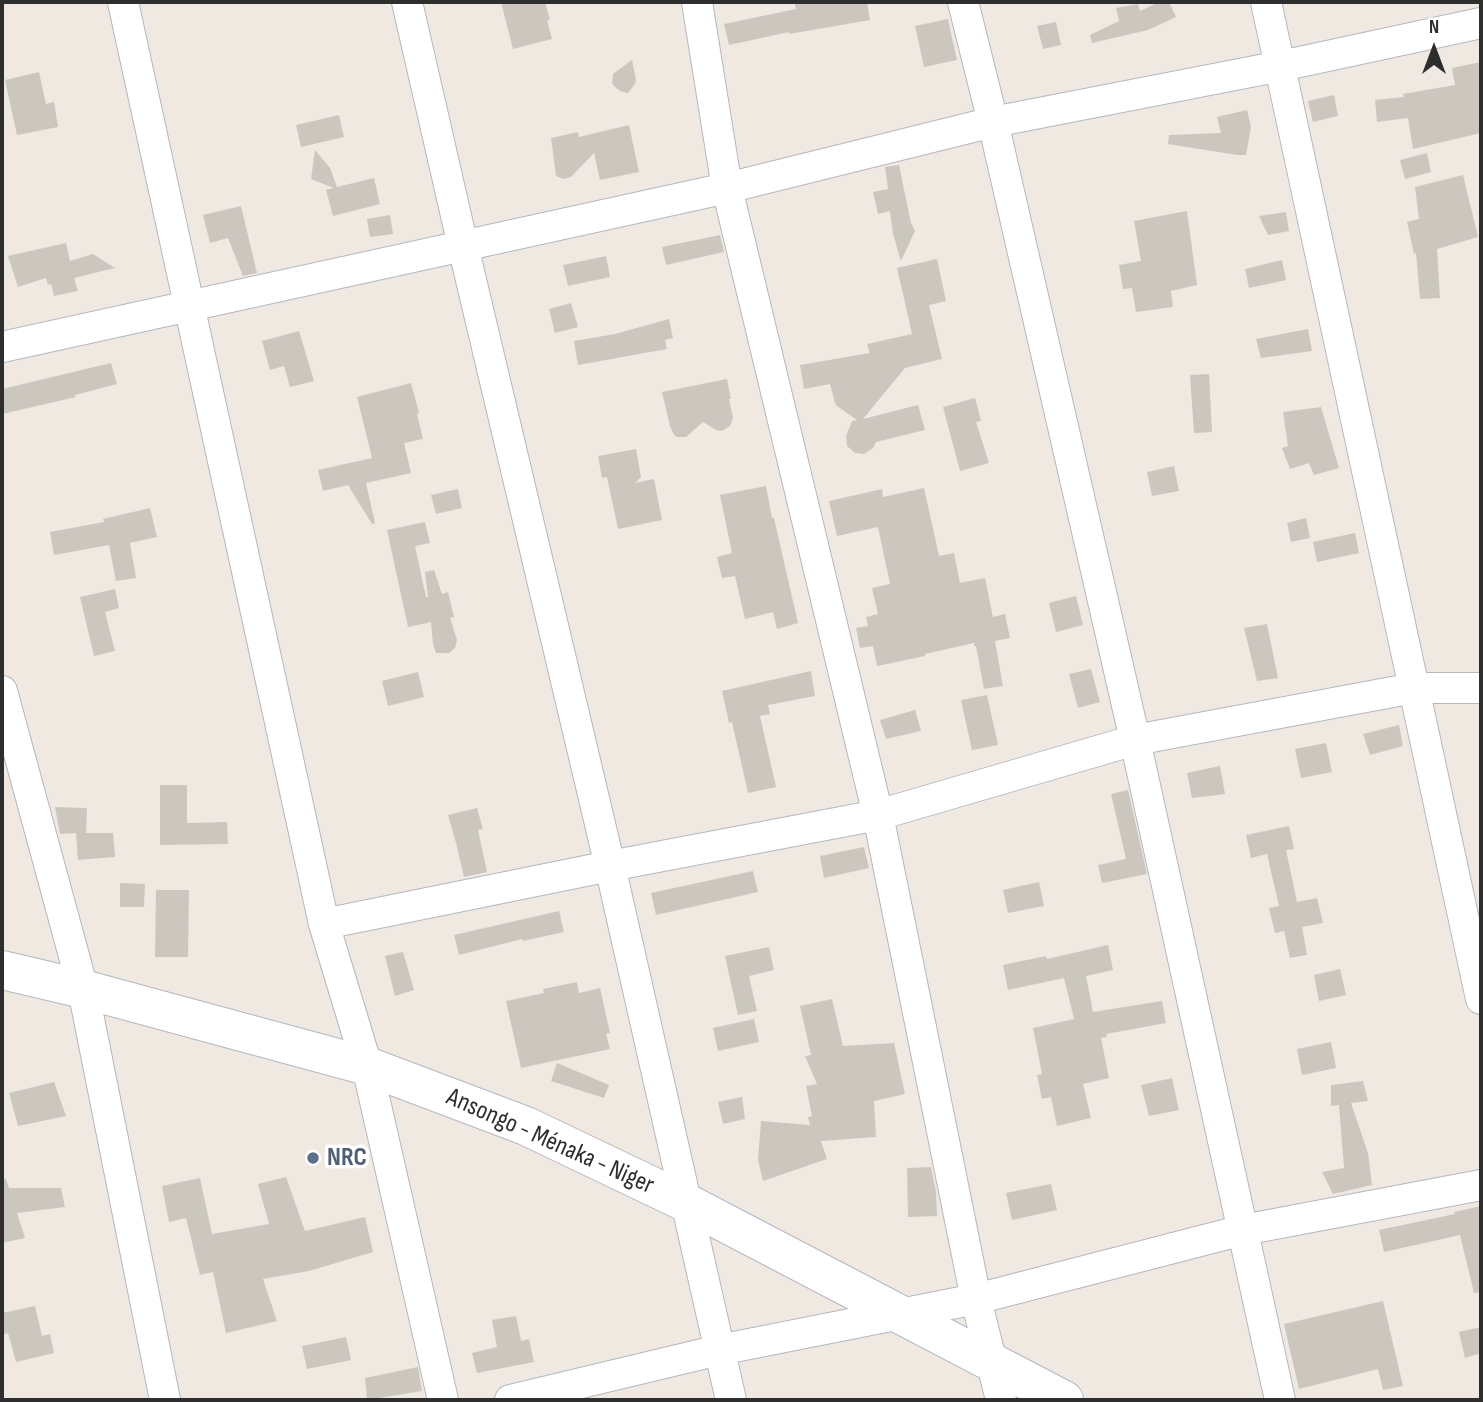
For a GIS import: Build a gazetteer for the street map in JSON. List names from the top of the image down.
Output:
{
  "streets": {
    "main road": ["Ansongo - Ménaka - Niger"]
  },
  "places": ["NRC"],
  "north": "top"
}
